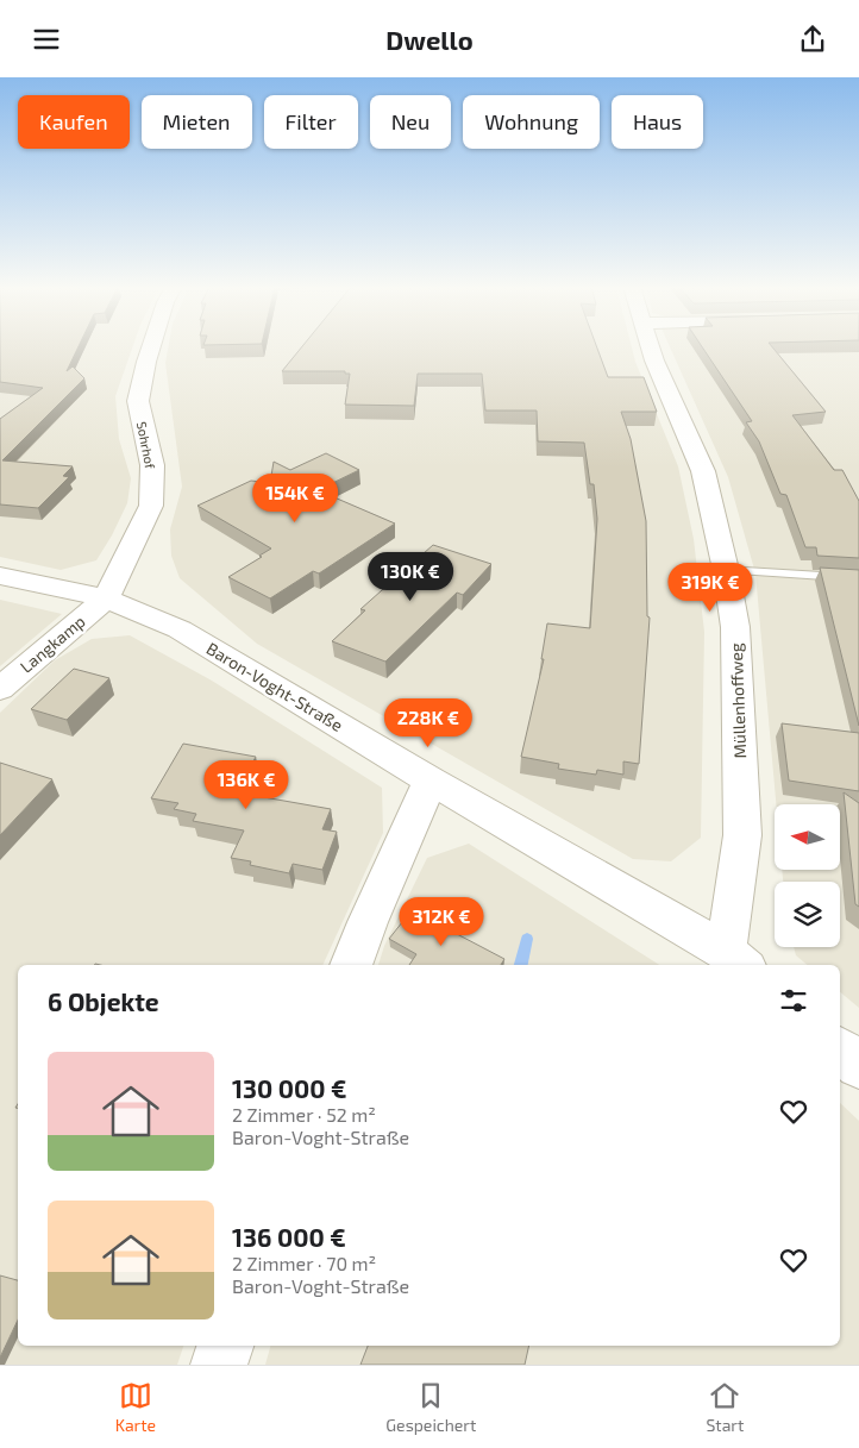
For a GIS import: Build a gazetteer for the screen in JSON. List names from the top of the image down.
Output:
{
  "streets": {
    "street": [
      "Sohrhof",
      "Langkamp",
      "Baron-Voght-Straße",
      "Müllenhoffweg"
    ]
  },
  "crossings": [
    ["Sohrhof", "Langkamp"],
    ["Sohrhof", "Baron-Voght-Straße"],
    ["Langkamp", "Baron-Voght-Straße"],
    ["Baron-Voght-Straße", "Müllenhoffweg"]
  ],
  "north": "left",
  "page": {
    "header": "Dwello",
    "chip": [
      "Kaufen",
      "Mieten",
      "Filter",
      "Neu",
      "Wohnung",
      "Haus"
    ],
    "price": [
      "154K €",
      "130K €",
      "319K €",
      "228K €",
      "136K €",
      "312K €"
    ],
    "heading": "6 Objekte",
    "list": [
      {
        "name": "130 000 €",
        "note": "2 Zimmer · 52 m² · Baron-Voght-Straße"
      },
      {
        "name": "136 000 €",
        "note": "2 Zimmer · 70 m² · Baron-Voght-Straße"
      }
    ],
    "tabs": ["Karte", "Gespeichert", "Start"]
  }
}
